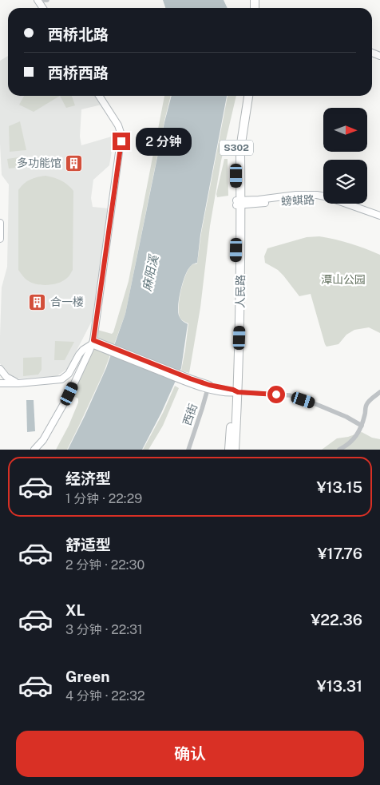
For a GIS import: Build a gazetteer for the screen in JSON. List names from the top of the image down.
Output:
{
  "streets": {
    "highway": ["S302", "人民路"],
    "main road": ["螃蜞路"],
    "street": ["西街"]
  },
  "crossings": [
    ["S302", "螃蜞路"],
    ["S302", "人民路"],
    ["螃蜞路", "人民路"]
  ],
  "water": ["麻阳溪"],
  "parks": ["潭山公园"],
  "places": {
    "building": ["多功能馆", "合一楼"]
  },
  "north": "right",
  "page": {
    "banner": ["西桥北路", "西桥西路"],
    "bubble": "2 分钟",
    "list": [
      {
        "name": "经济型",
        "note": "1 分钟 · 22:29",
        "value": "¥13.15"
      },
      {
        "name": "舒适型",
        "note": "2 分钟 · 22:30",
        "value": "¥17.76"
      },
      {
        "name": "XL",
        "note": "3 分钟 · 22:31",
        "value": "¥22.36"
      },
      {
        "name": "Green",
        "note": "4 分钟 · 22:32",
        "value": "¥13.31"
      }
    ],
    "buttons": "确认"
  }
}
